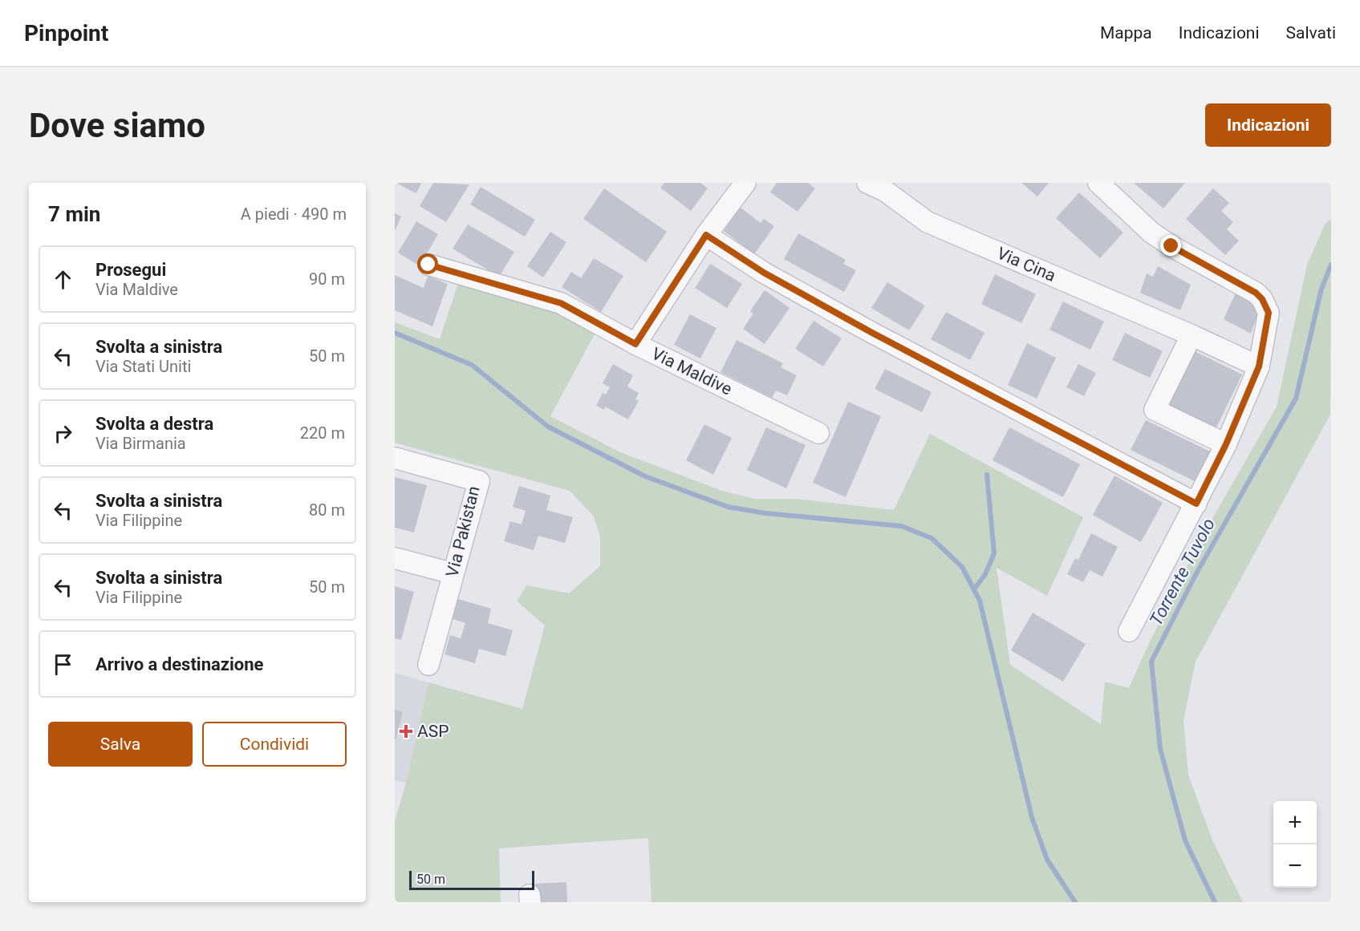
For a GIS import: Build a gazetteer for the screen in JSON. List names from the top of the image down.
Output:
{
  "streets": {
    "street": ["Via Cina", "Via Maldive", "Via Pakistan"]
  },
  "water": ["Torrente Tuvolo"],
  "places": {
    "health": ["ASP"]
  },
  "scale_bar": "50 m",
  "page": {
    "header": "Pinpoint",
    "nav": ["Mappa", "Indicazioni", "Salvati"],
    "buttons": [
      "Indicazioni",
      ["Salva", "Condividi"]
    ],
    "title": "Dove siamo",
    "heading": ["7 min", "A piedi · 490 m"],
    "list": [
      ["Prosegui", "Via Maldive", "90 m"],
      ["Svolta a sinistra", "Via Stati Uniti", "50 m"],
      ["Svolta a destra", "Via Birmania", "220 m"],
      ["Svolta a sinistra", "Via Filippine", "80 m"],
      ["Svolta a sinistra", "Via Filippine", "50 m"],
      "Arrivo a destinazione"
    ],
    "map_buttons": ["+", "−"],
    "scale": "50 m"
  }
}
